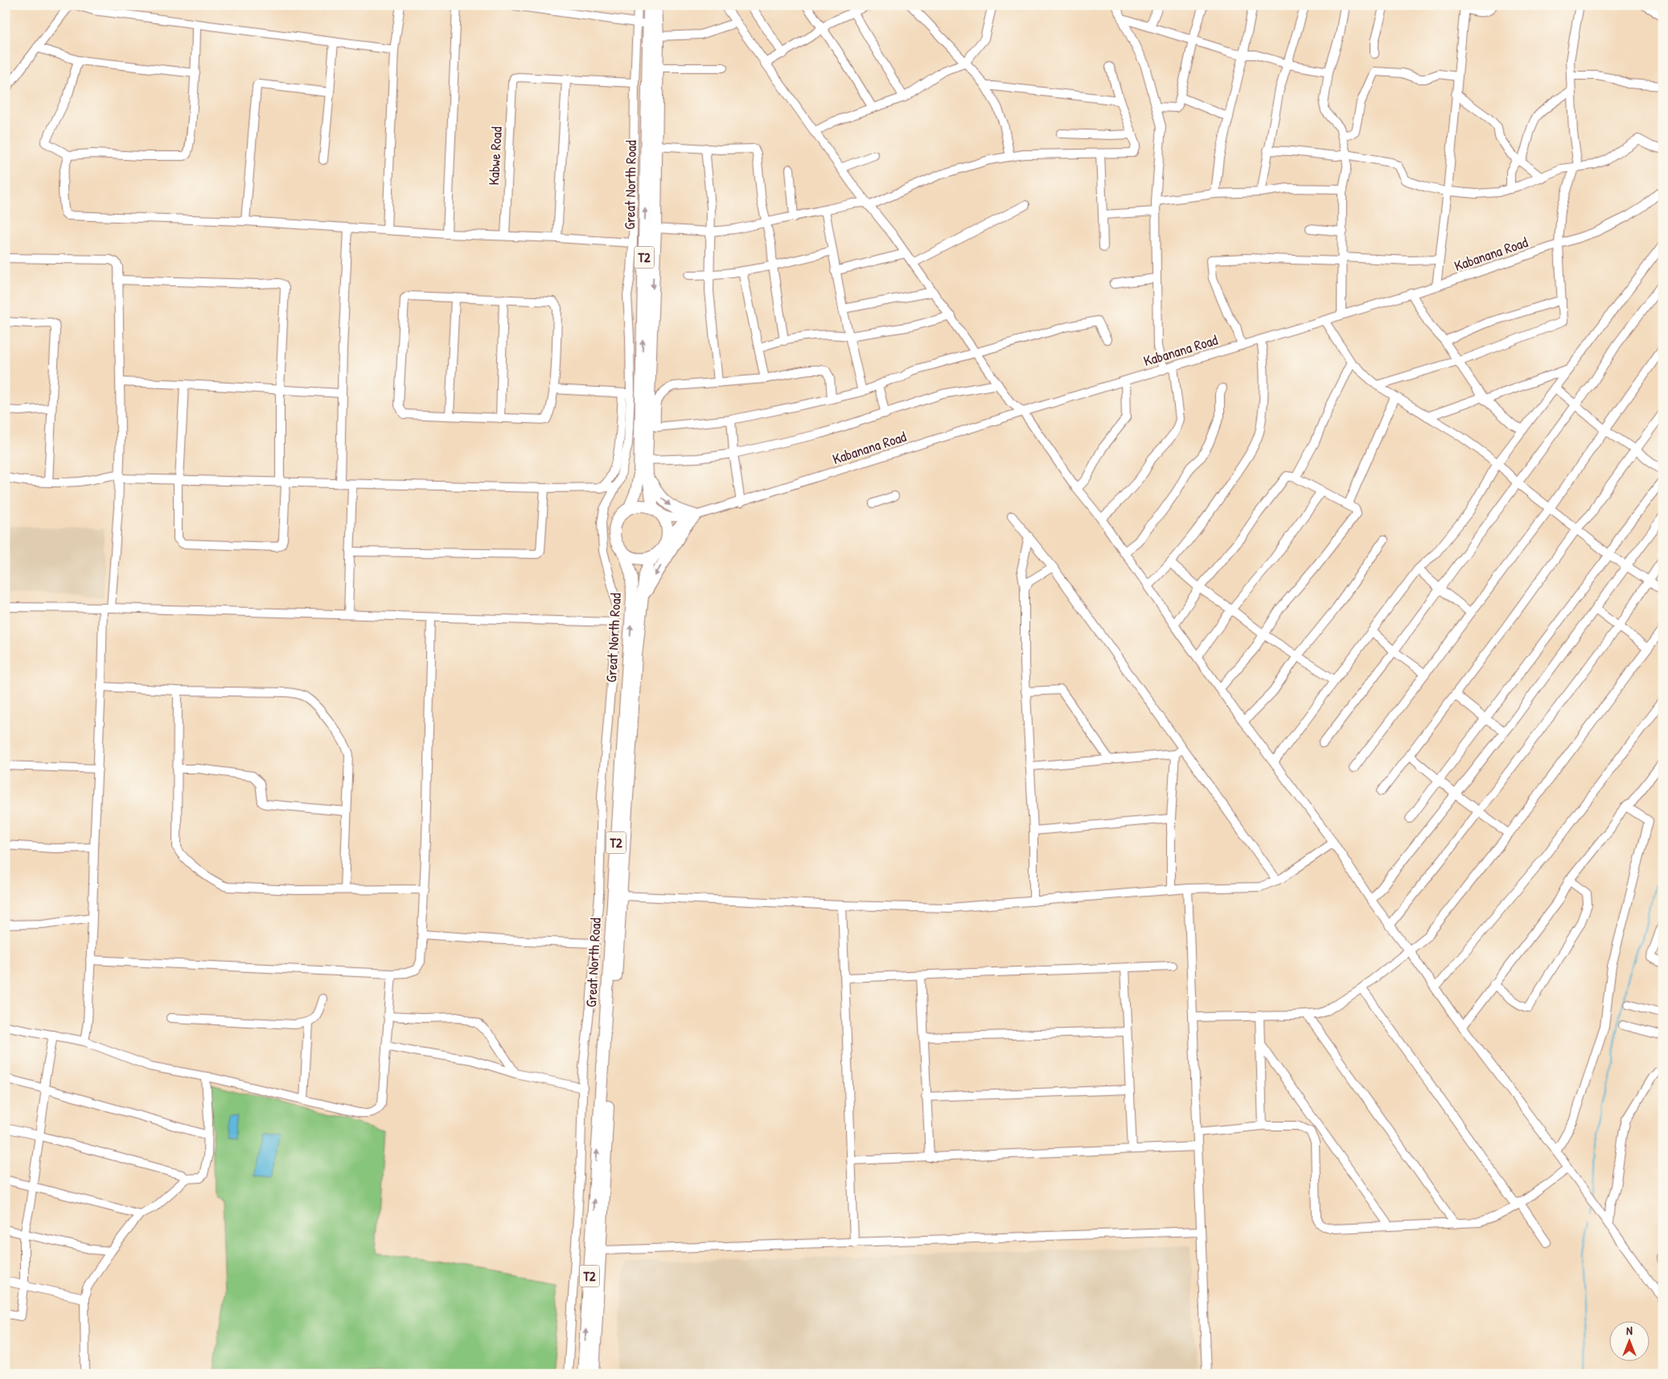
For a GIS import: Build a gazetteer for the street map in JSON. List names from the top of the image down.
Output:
{
  "streets": {
    "main road": ["Great North Road", "T2"],
    "street": ["Kabwe Road", "Kabanana Road"]
  },
  "crossings": [
    ["Great North Road", "T2"]
  ],
  "north": "top"
}
